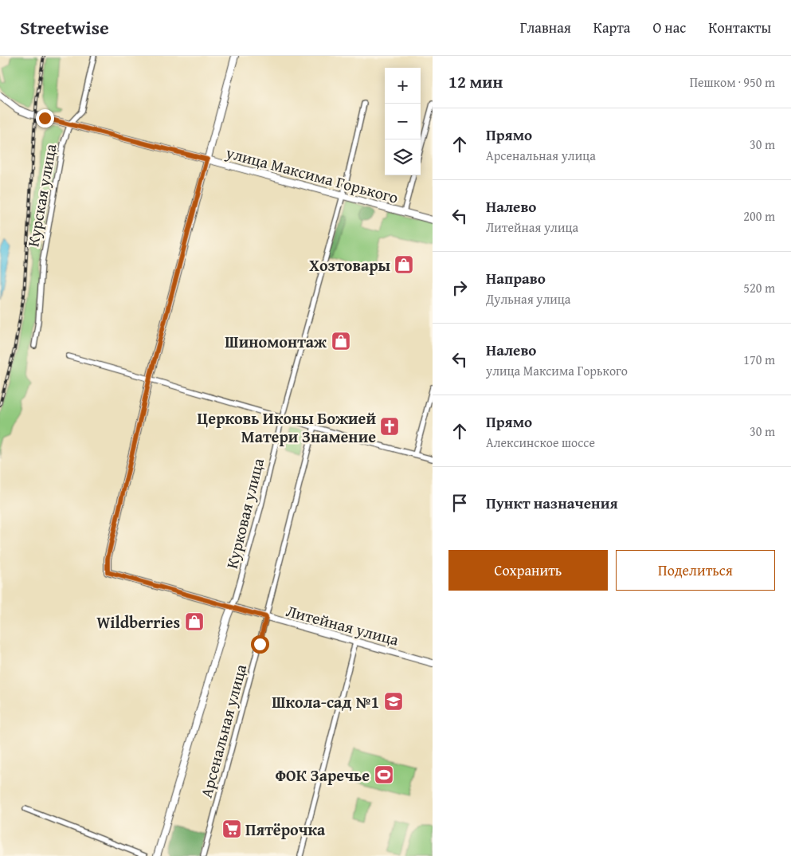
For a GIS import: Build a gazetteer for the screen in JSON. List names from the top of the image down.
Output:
{
  "streets": {
    "street": [
      "улица Максима Горького",
      "Курская улица",
      "Курковая улица",
      "Литейная улица",
      "Арсенальная улица"
    ]
  },
  "crossings": [
    ["улица Максима Горького", "Курская улица"],
    ["улица Максима Горького", "Курковая улица"],
    ["Курковая улица", "Литейная улица"],
    ["Литейная улица", "Арсенальная улица"]
  ],
  "places": {
    "shop": ["Хозтовары", "Шиномонтаж", "Wildberries"],
    "church": ["Церковь Иконы Божией Матери Знамение"],
    "school or university": ["Школа-сад №1"],
    "sports": ["ФОК Заречье"],
    "supermarket": ["Пятёрочка"]
  },
  "page": {
    "header": "Streetwise",
    "nav": [
      "Главная",
      "Карта",
      "О нас",
      "Контакты"
    ],
    "heading": ["12 мин", "Пешком · 950 m"],
    "map_buttons": ["+", "−"],
    "list": [
      ["Прямо", "Арсенальная улица", "30 m"],
      ["Налево", "Литейная улица", "200 m"],
      ["Направо", "Дульная улица", "520 m"],
      ["Налево", "улица Максима Горького", "170 m"],
      ["Прямо", "Алексинское шоссе", "30 m"],
      "Пункт назначения"
    ],
    "buttons": ["Сохранить", "Поделиться"]
  }
}
